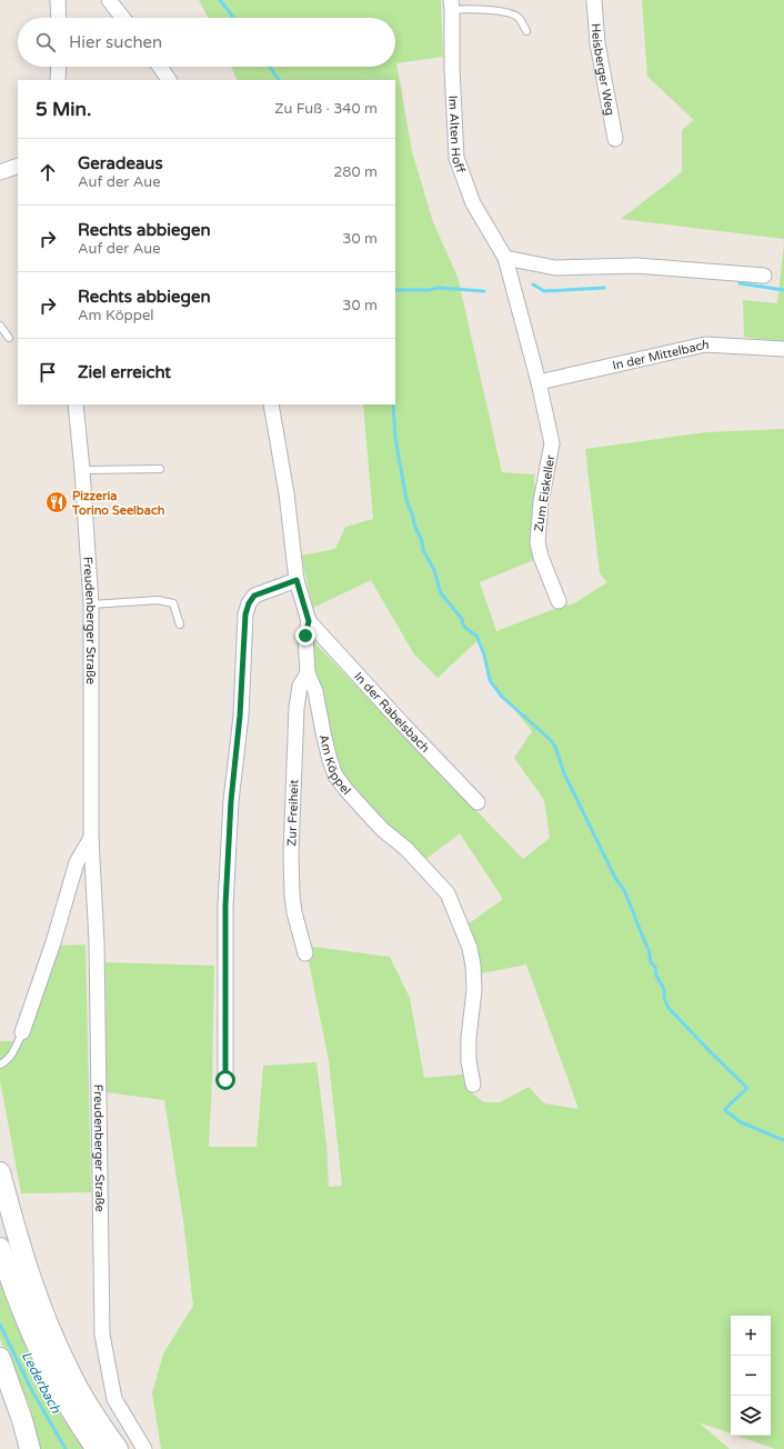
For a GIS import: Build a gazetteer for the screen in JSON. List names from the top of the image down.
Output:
{
  "streets": {
    "street": [
      "Heisberger Weg",
      "Im Alten Hoff",
      "In der Mittelbach",
      "Zum Eiskeller",
      "Freudenberger Straße",
      "In der Rabelsbach",
      "Am Köppel",
      "Zur Freiheit"
    ]
  },
  "crossings": [
    ["Im Alten Hoff", "In der Mittelbach"],
    ["Im Alten Hoff", "Zum Eiskeller"],
    ["In der Mittelbach", "Zum Eiskeller"],
    ["In der Rabelsbach", "Am Köppel"],
    ["Am Köppel", "Zur Freiheit"]
  ],
  "water": ["Lederbach"],
  "places": {
    "restaurant": ["Pizzeria Torino Seelbach"]
  },
  "page": {
    "search": "Hier suchen",
    "heading": ["5 Min.", "Zu Fuß · 340 m"],
    "list": [
      ["Geradeaus", "Auf der Aue", "280 m"],
      ["Rechts abbiegen", "Auf der Aue", "30 m"],
      ["Rechts abbiegen", "Am Köppel", "30 m"],
      "Ziel erreicht"
    ],
    "map_buttons": ["+", "−"]
  }
}
